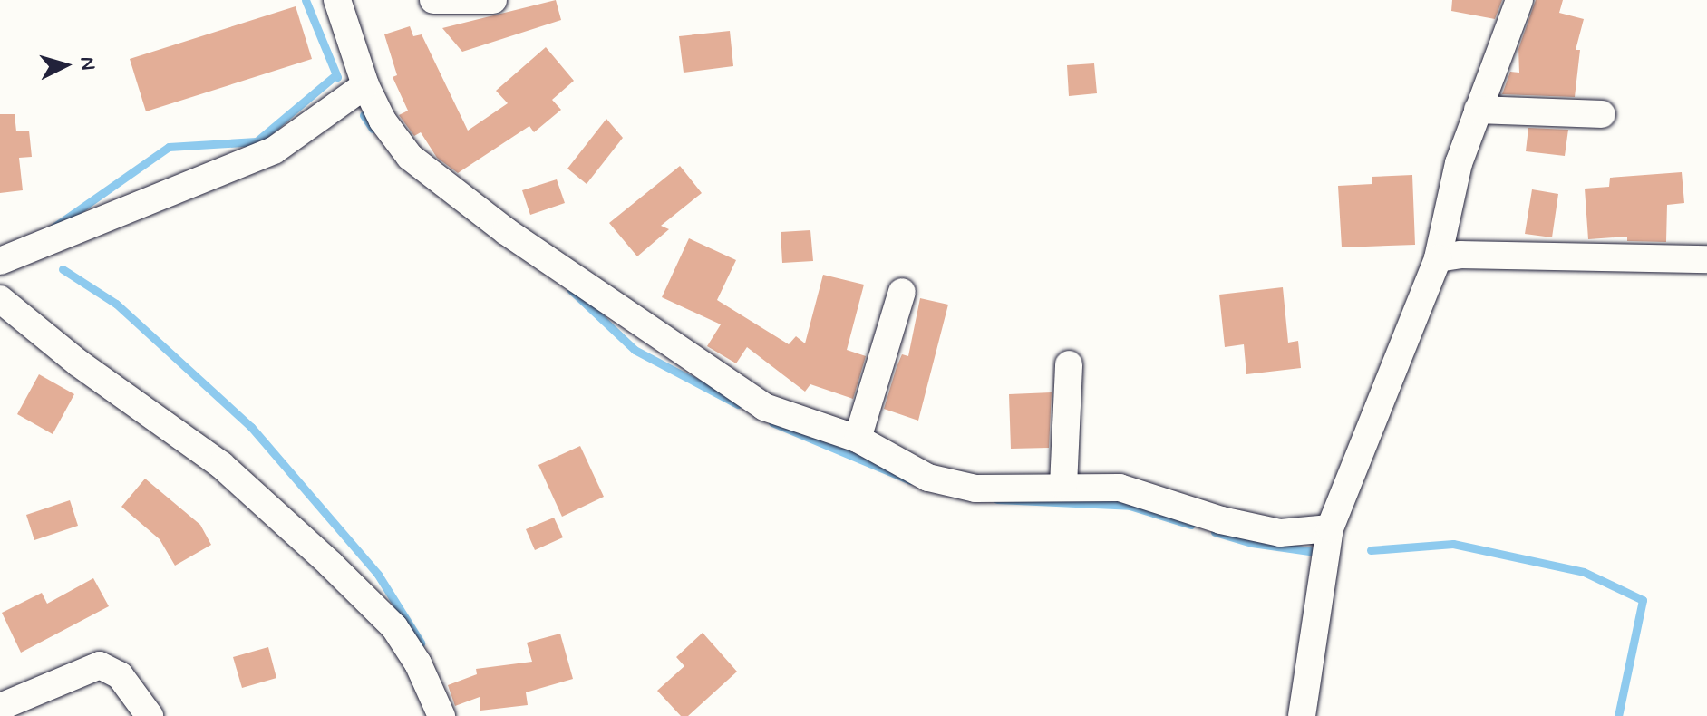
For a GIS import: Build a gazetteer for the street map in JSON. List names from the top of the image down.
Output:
{
  "north": "right"
}
